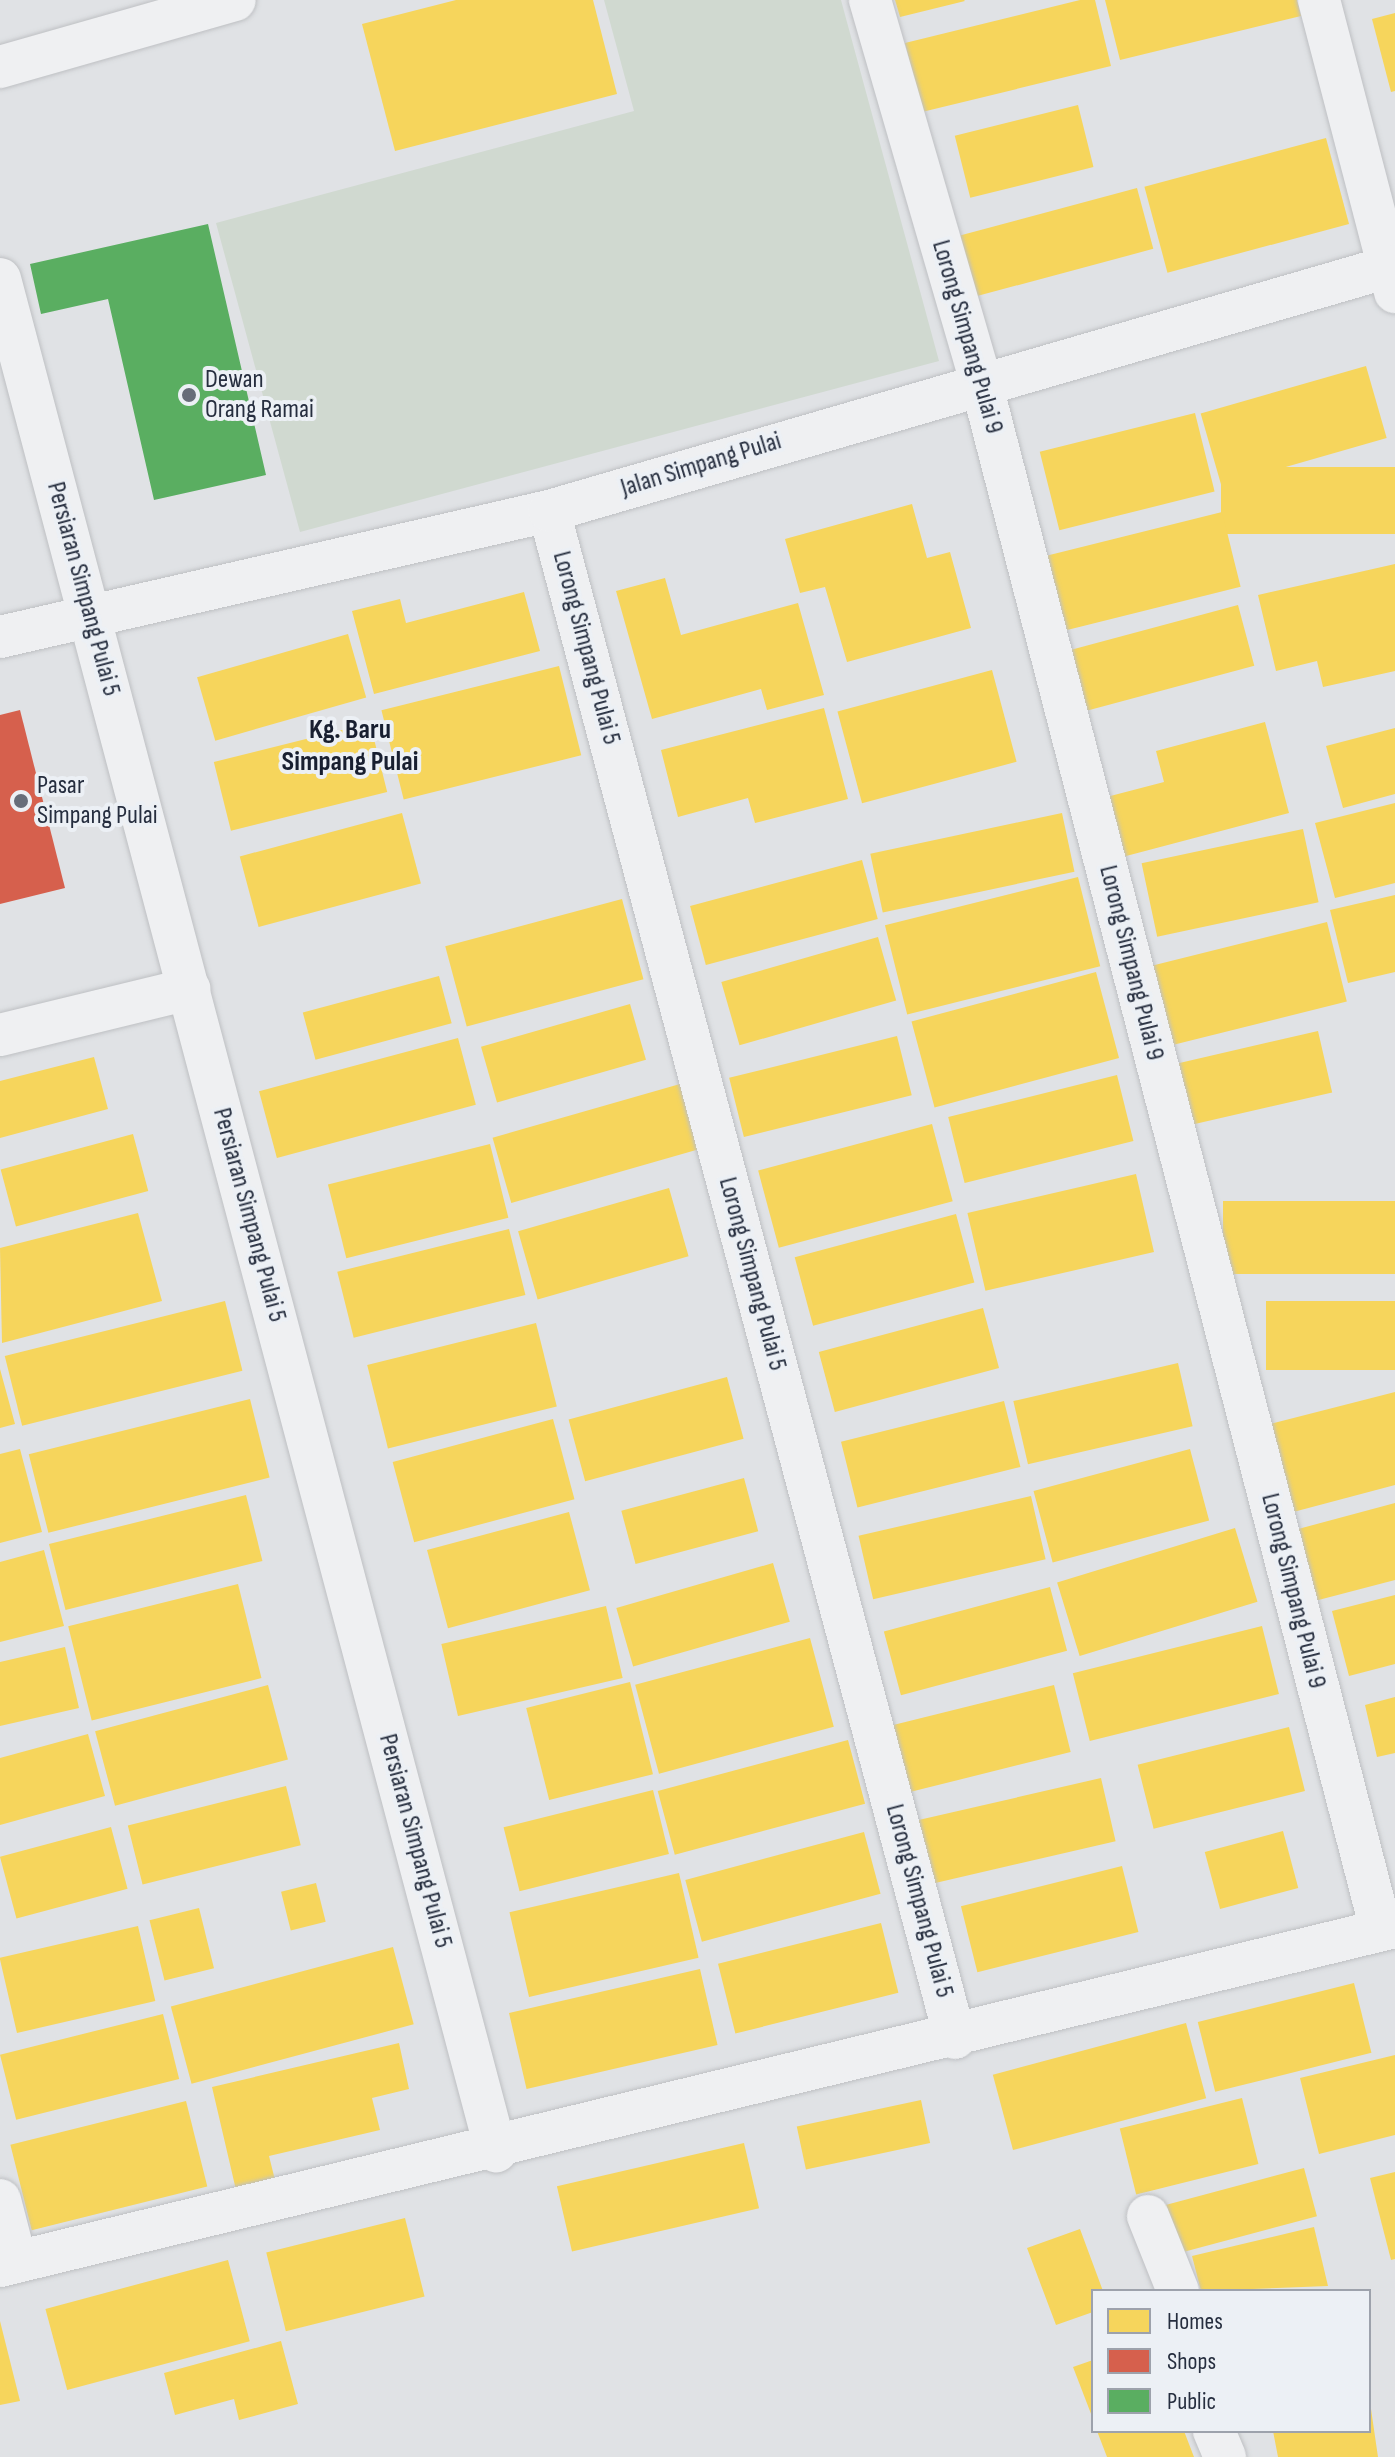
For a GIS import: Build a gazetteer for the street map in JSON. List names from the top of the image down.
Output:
{
  "streets": {
    "street": [
      "Lorong Simpang Pulai 9",
      "Jalan Simpang Pulai",
      "Persiaran Simpang Pulai 5",
      "Lorong Simpang Pulai 5"
    ]
  },
  "crossings": [
    ["Lorong Simpang Pulai 9", "Jalan Simpang Pulai"],
    ["Jalan Simpang Pulai", "Persiaran Simpang Pulai 5"],
    ["Jalan Simpang Pulai", "Lorong Simpang Pulai 5"]
  ],
  "districts": ["Kg. Baru Simpang Pulai"],
  "places": ["Dewan Orang Ramai", "Pasar Simpang Pulai"],
  "legend": ["Homes", "Shops", "Public"]
}
